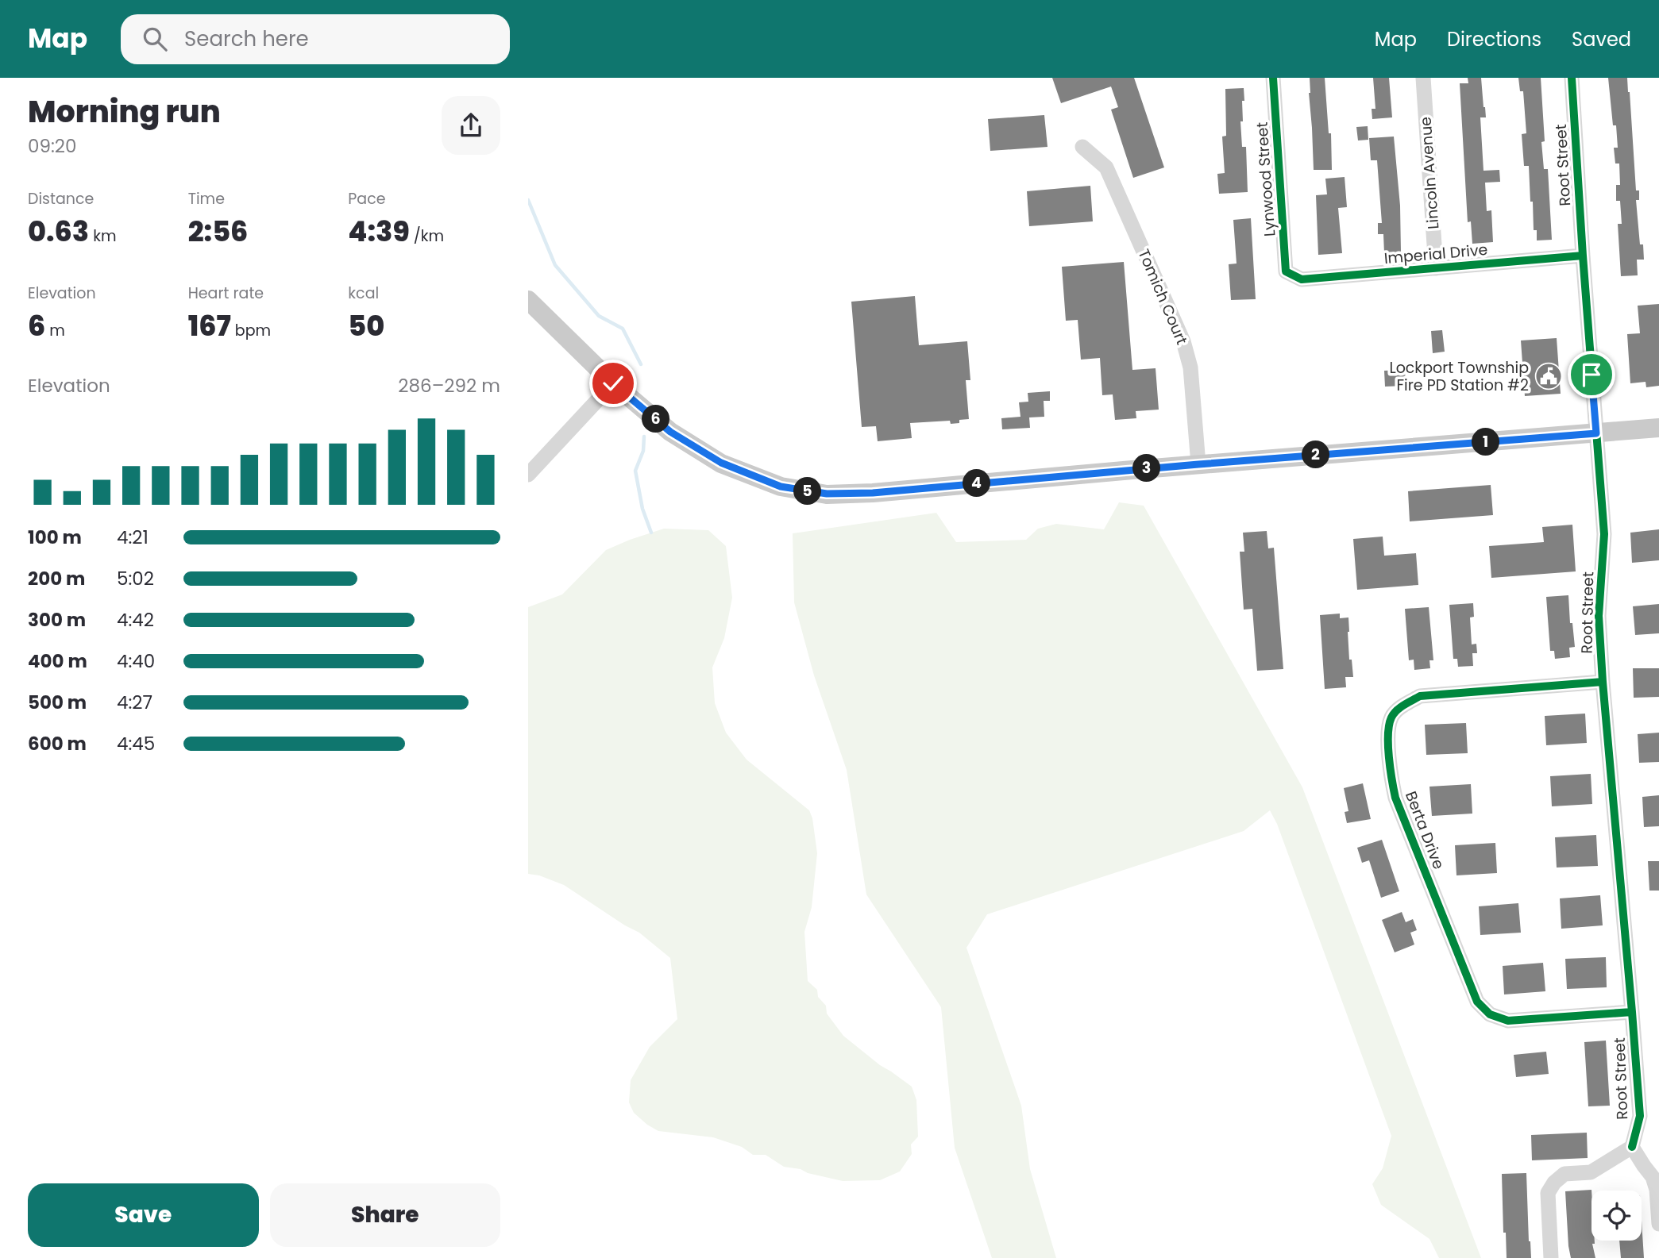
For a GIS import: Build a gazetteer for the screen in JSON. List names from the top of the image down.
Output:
{
  "streets": {
    "street": [
      "Root Street",
      "Lincoln Avenue",
      "Lynwood Street",
      "Imperial Drive",
      "Tomich Court",
      "Berta Drive"
    ]
  },
  "crossings": [
    ["Root Street", "Imperial Drive"],
    ["Root Street", "Berta Drive"],
    ["Lincoln Avenue", "Imperial Drive"],
    ["Lynwood Street", "Imperial Drive"]
  ],
  "places": {
    "public building": ["Lockport Township Fire PD Station #2"]
  },
  "page": {
    "header": "Map",
    "search": "Search here",
    "nav": ["Map", "Directions", "Saved"],
    "heading": ["Morning run", "09:20"],
    "stats": [
      ["Distance", "0.63 km"],
      ["Time", "2:56"],
      ["Pace", "4:39 /km"],
      ["Elevation", "6 m"],
      ["Heart rate", "167 bpm"],
      ["kcal", "50"]
    ],
    "chart": ["Elevation", "286–292 m"],
    "pins": [
      "6",
      "1",
      "2",
      "3",
      "4",
      "5"
    ],
    "list": [
      {
        "name": "100 m",
        "note": "4:21"
      },
      {
        "name": "200 m",
        "note": "5:02"
      },
      {
        "name": "300 m",
        "note": "4:42"
      },
      {
        "name": "400 m",
        "note": "4:40"
      },
      {
        "name": "500 m",
        "note": "4:27"
      },
      {
        "name": "600 m",
        "note": "4:45"
      }
    ],
    "buttons": ["Save", "Share"]
  }
}
